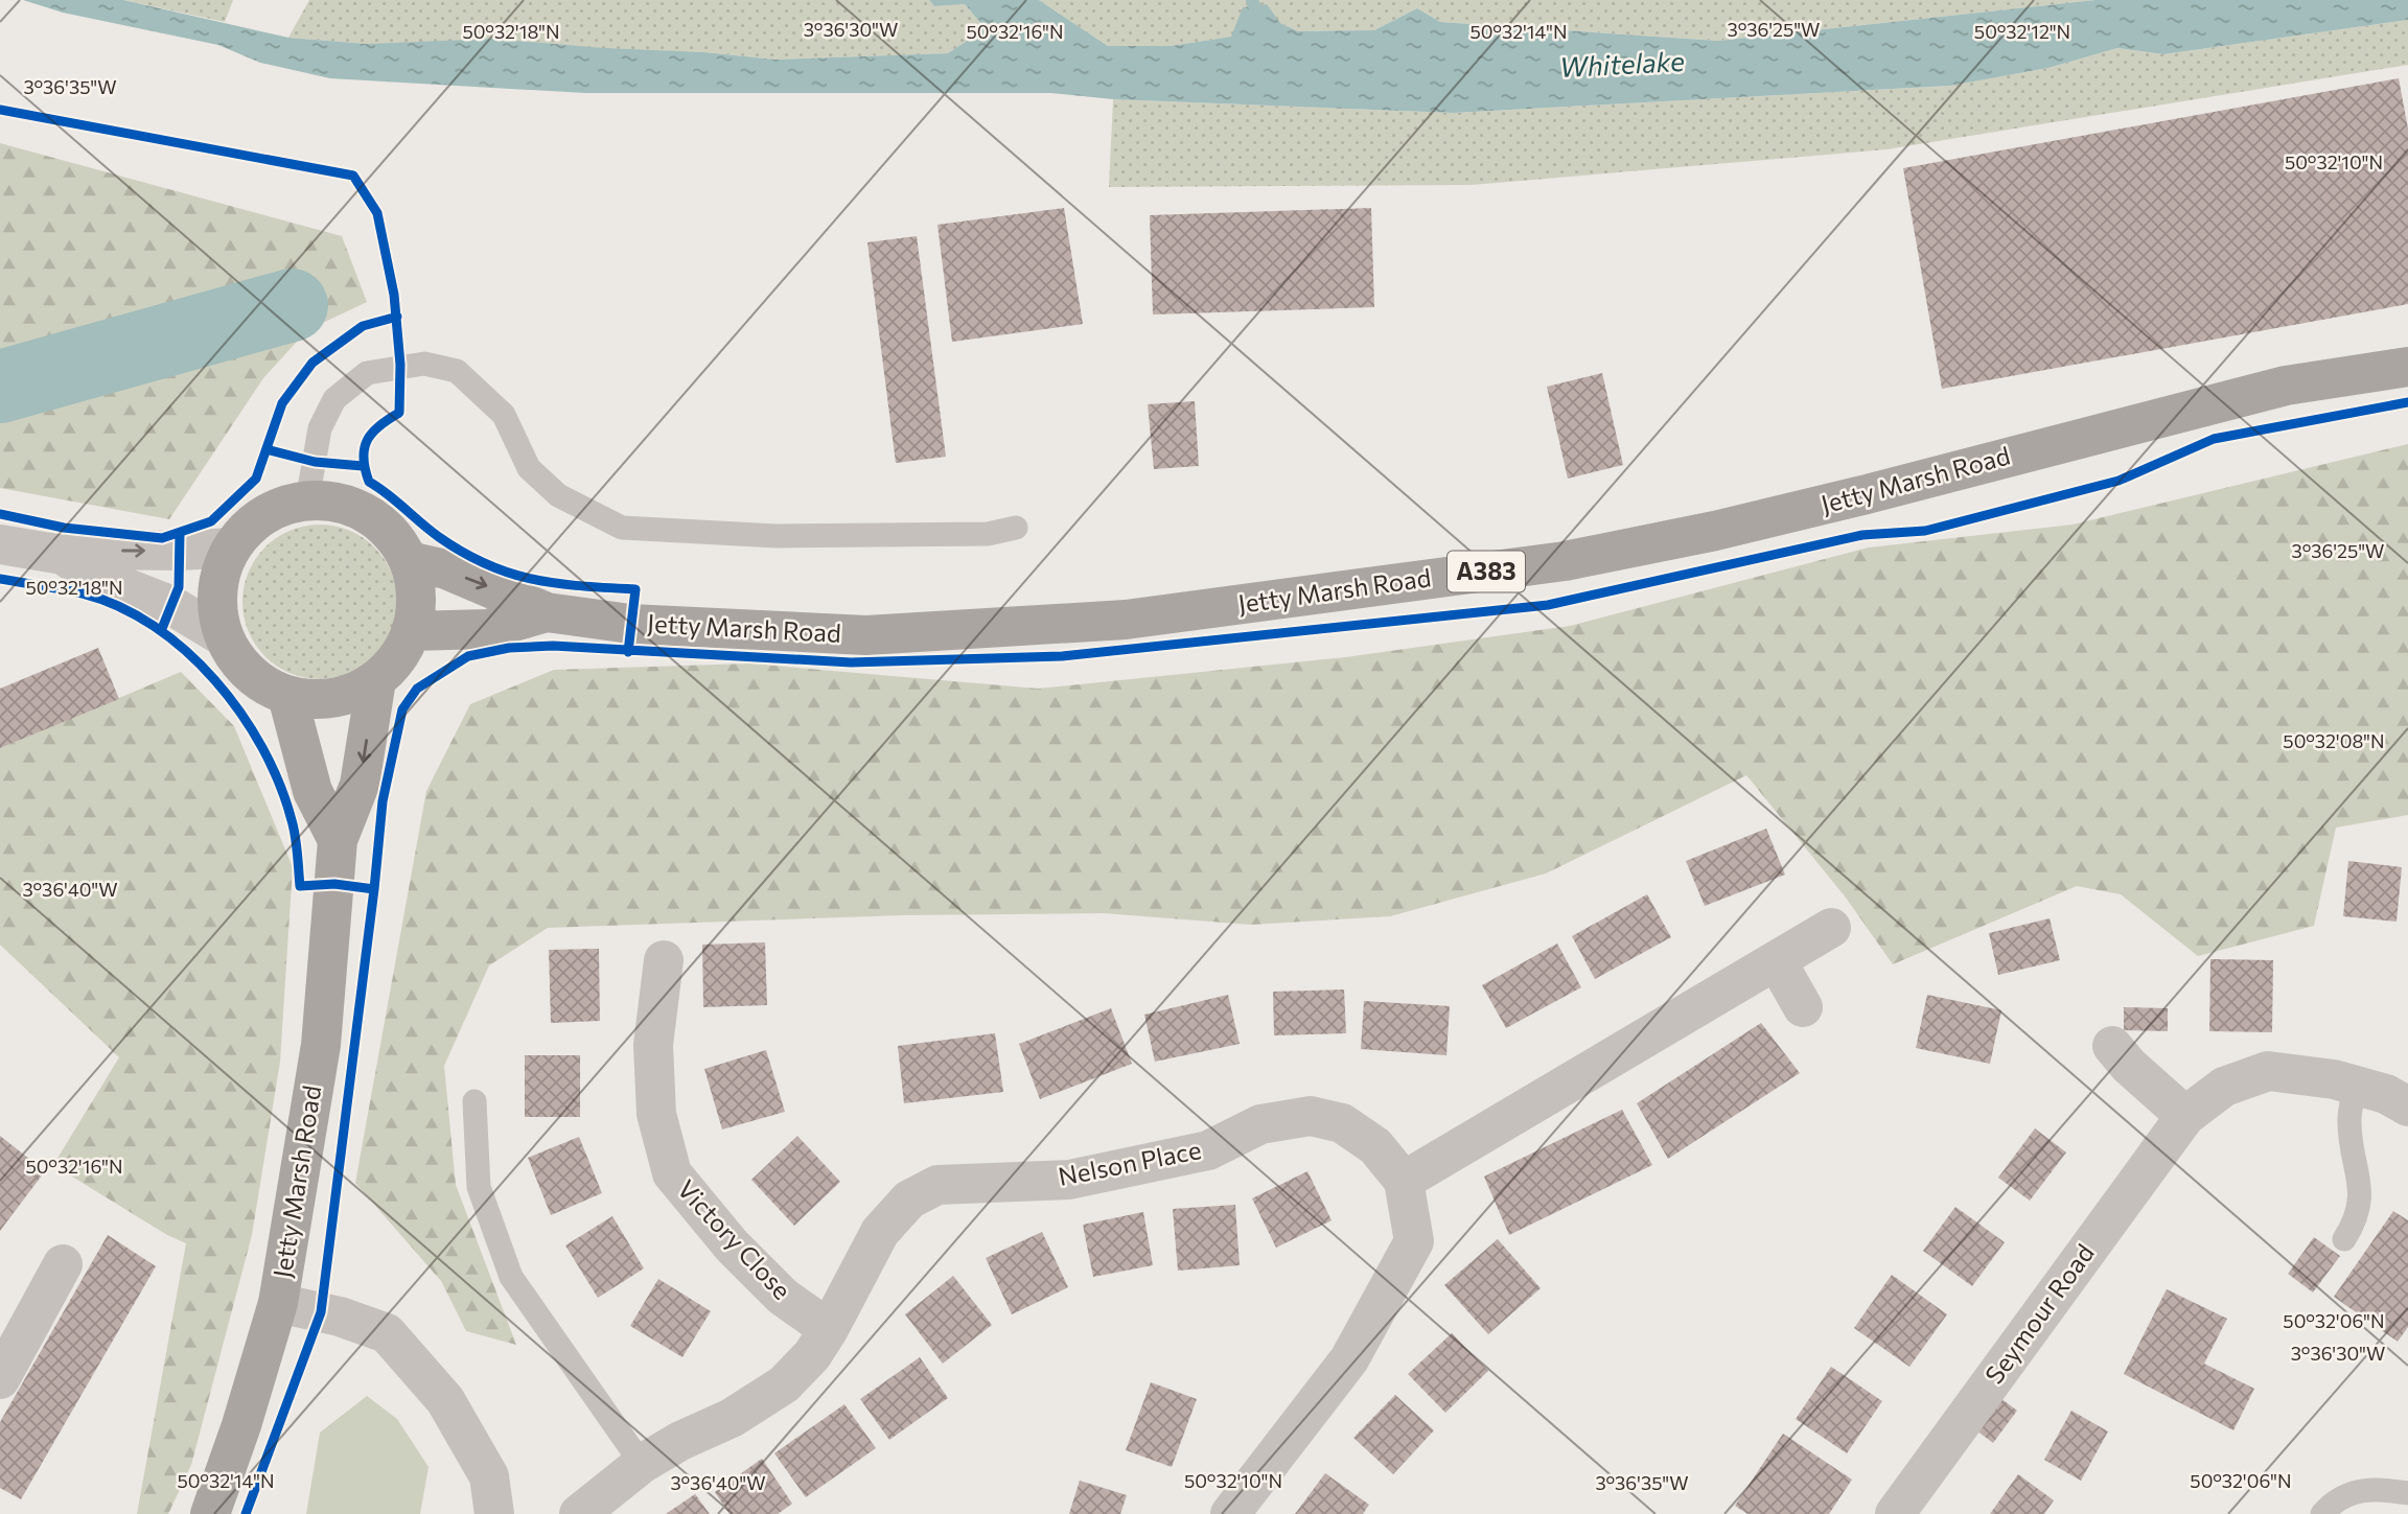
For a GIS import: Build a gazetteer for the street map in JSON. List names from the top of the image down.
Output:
{
  "streets": {
    "main road": ["Jetty Marsh Road", "A383"],
    "street": ["Nelson Place", "Victory Close", "Seymour Road"]
  },
  "crossings": [
    ["Nelson Place", "Victory Close"]
  ],
  "water": ["Whitelake"],
  "coordinates": [
    "3°36'30\"W",
    "3°36'25\"W",
    "50°32'18\"N",
    "50°32'16\"N",
    "50°32'14\"N",
    "50°32'12\"N",
    "3°36'35\"W",
    "50°32'10\"N",
    "50°32'08\"N",
    "3°36'40\"W",
    "50°32'06\"N"
  ]
}
